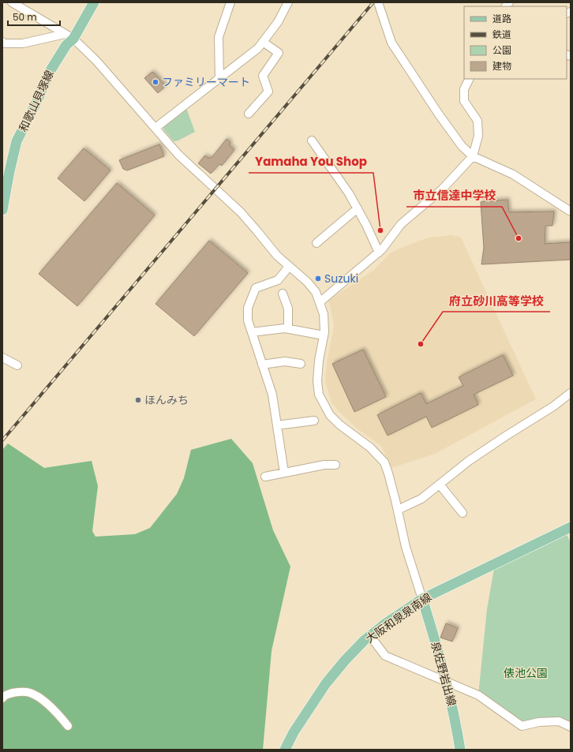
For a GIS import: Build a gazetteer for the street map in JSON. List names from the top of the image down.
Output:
{
  "streets": {
    "main road": ["和歌山貝塚線", "大阪和泉泉南線", "泉佐野岩出線"]
  },
  "crossings": [
    ["大阪和泉泉南線", "泉佐野岩出線"]
  ],
  "parks": ["俵池公園"],
  "places": [
    "ファミリーマート",
    "Yamaha You Shop",
    "市立信達中学校",
    "Suzuki",
    "府立砂川高等学校",
    "ほんみち"
  ],
  "legend": [
    "道路",
    "鉄道",
    "公園",
    "建物"
  ],
  "scale_bar": "50 m"
}
